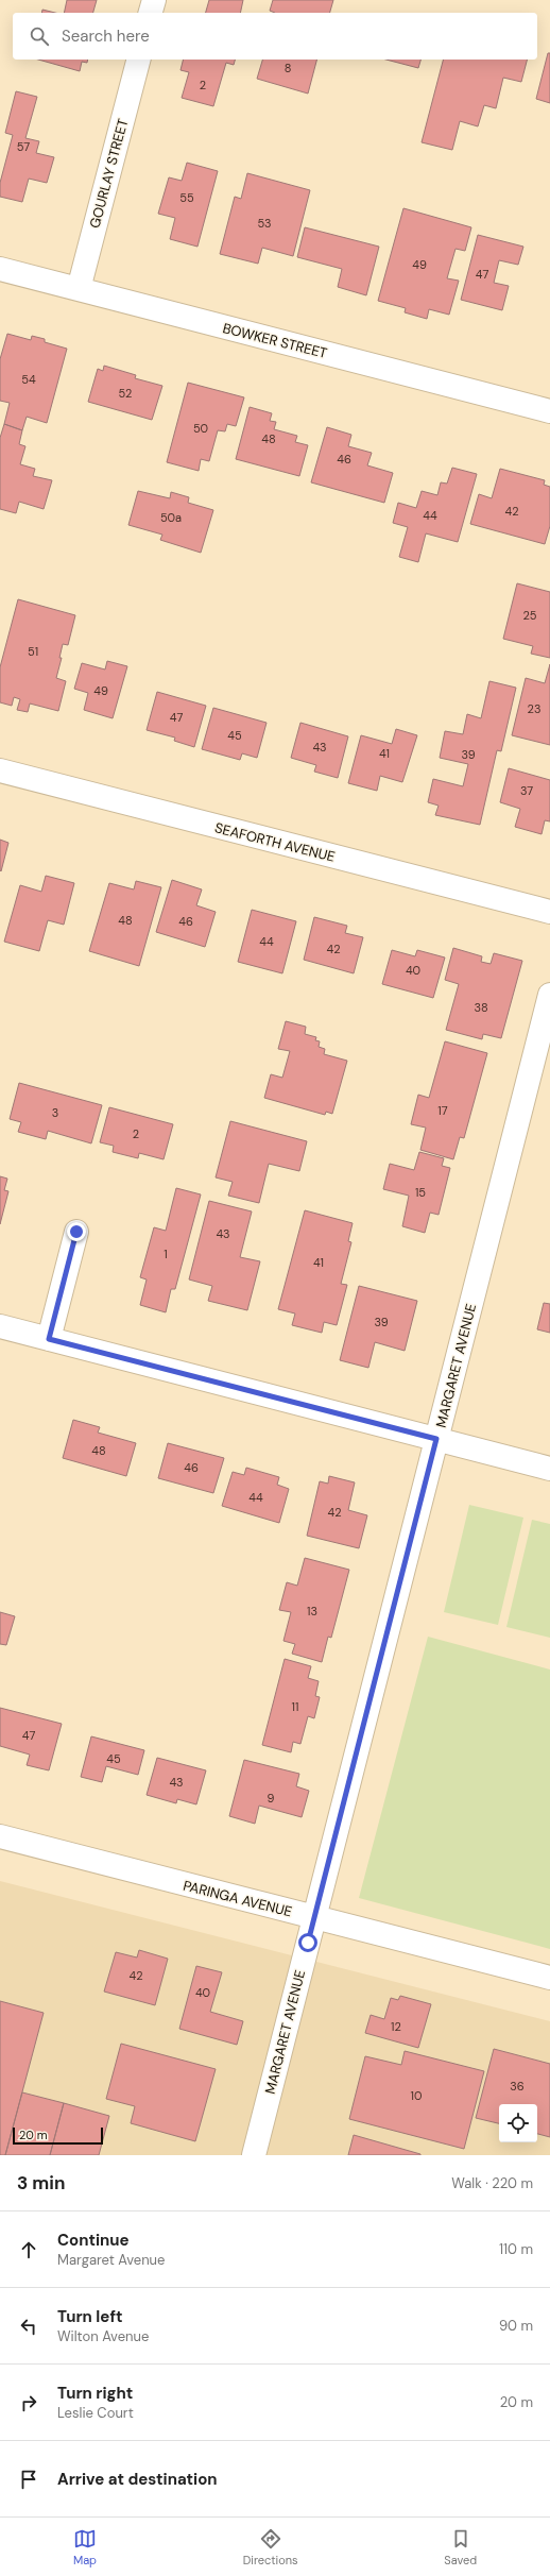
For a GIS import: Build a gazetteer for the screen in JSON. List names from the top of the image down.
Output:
{
  "streets": {
    "street": [
      "GOURLAY STREET",
      "BOWKER STREET",
      "SEAFORTH AVENUE",
      "MARGARET AVENUE",
      "PARINGA AVENUE"
    ]
  },
  "crossings": [
    ["GOURLAY STREET", "BOWKER STREET"],
    ["MARGARET AVENUE", "PARINGA AVENUE"]
  ],
  "house_numbers": [
    "8",
    "2",
    "57",
    "55",
    "53",
    "49",
    "47",
    "54",
    "52",
    "50",
    "48",
    "46",
    "42",
    "44",
    "50a",
    "25",
    "51",
    "49",
    "23",
    "47",
    "45",
    "43",
    "41",
    "39",
    "37",
    "48",
    "46",
    "44",
    "42",
    "40",
    "38",
    "17",
    "3",
    "2",
    "15",
    "43",
    "1",
    "41",
    "39",
    "48",
    "46",
    "44",
    "42",
    "13",
    "11",
    "47",
    "45",
    "43",
    "9",
    "42",
    "40",
    "12",
    "36",
    "10"
  ],
  "scale_bar": "20 m",
  "page": {
    "search": "Search here",
    "scale": "20 m",
    "heading": ["3 min", "Walk · 220 m"],
    "list": [
      ["Continue", "Margaret Avenue", "110 m"],
      ["Turn left", "Wilton Avenue", "90 m"],
      ["Turn right", "Leslie Court", "20 m"],
      "Arrive at destination"
    ],
    "nav": ["Map", "Directions", "Saved"]
  }
}
